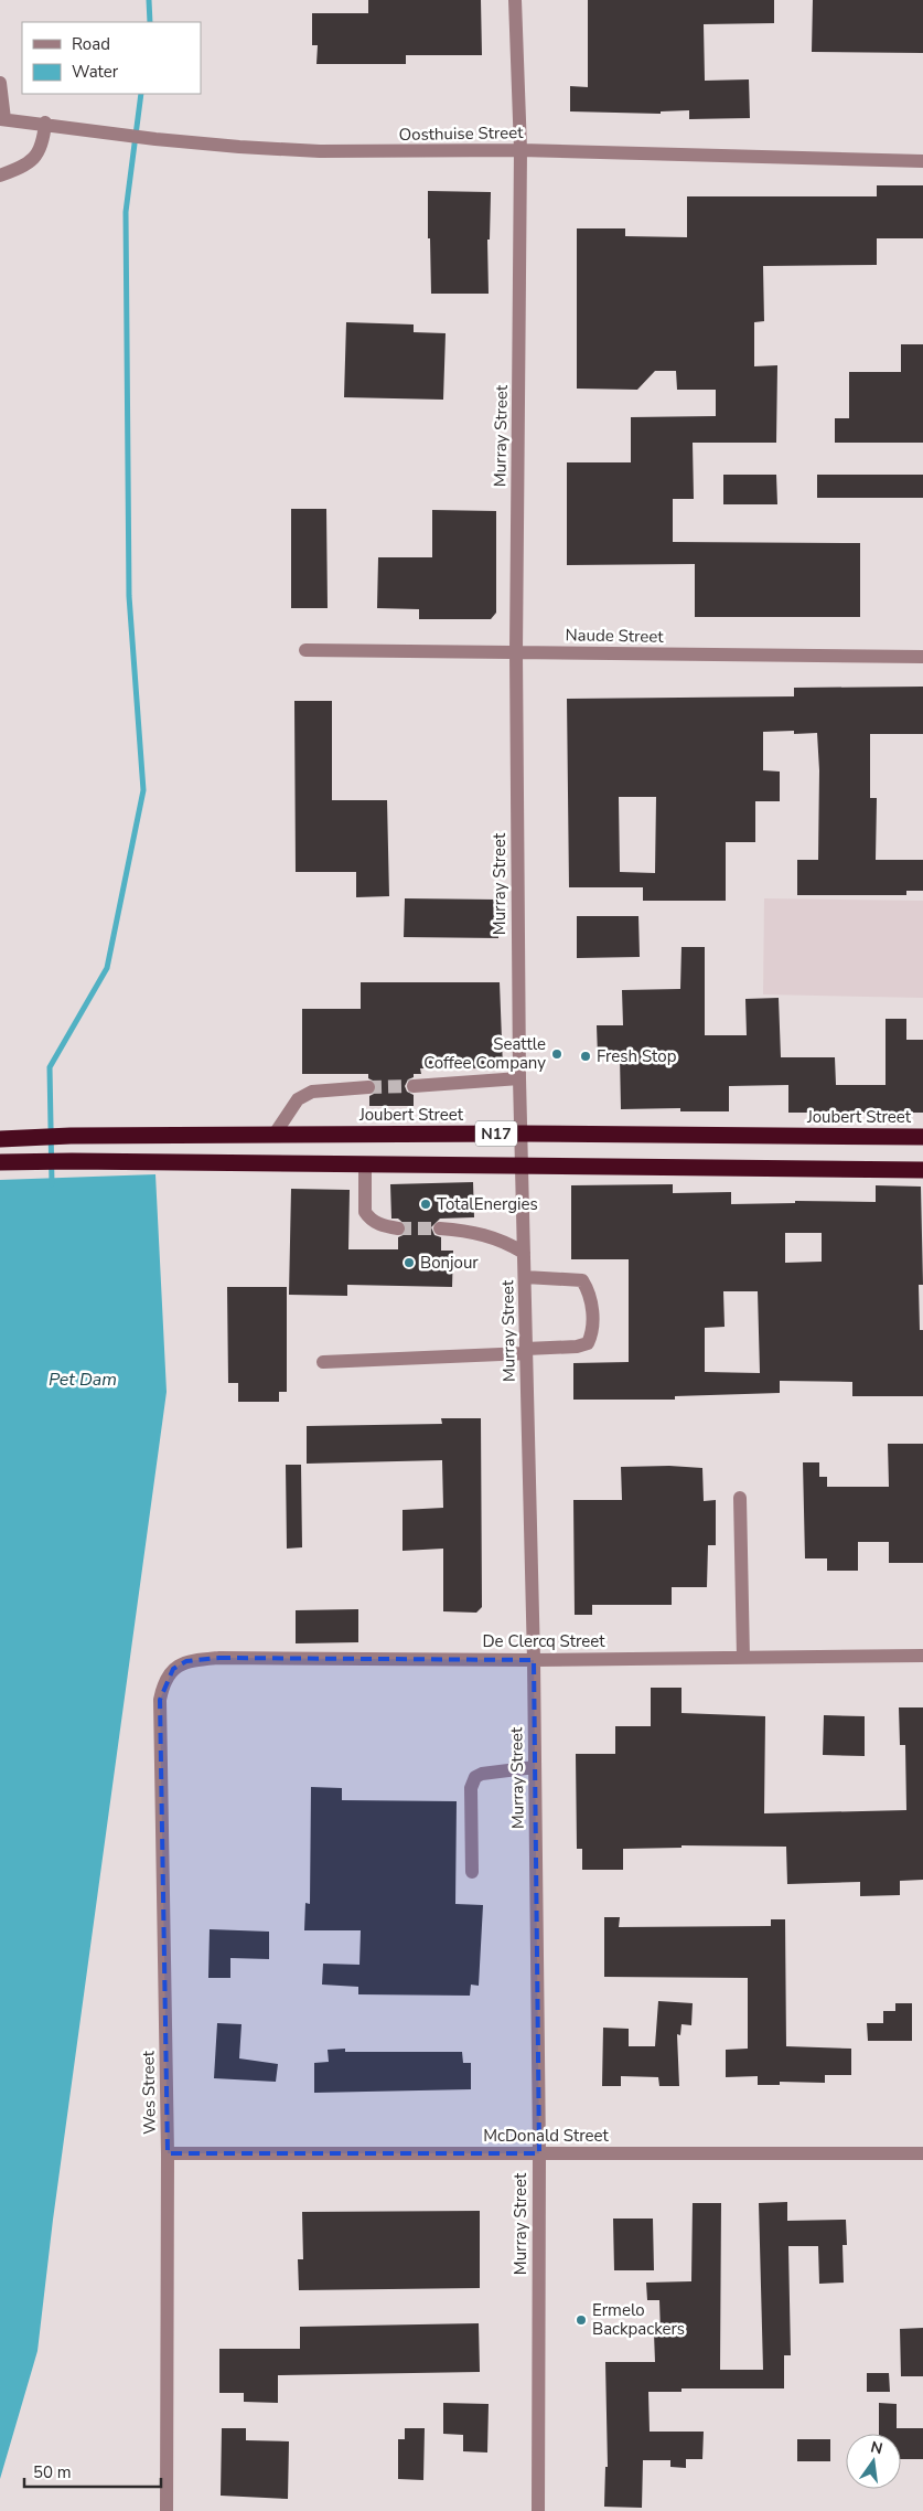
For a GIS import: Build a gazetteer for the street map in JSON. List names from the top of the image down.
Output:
{
  "streets": {
    "highway": ["Joubert Street", "N17"],
    "street": [
      "Oosthuise Street",
      "Murray Street",
      "Naude Street",
      "De Clercq Street",
      "Wes Street",
      "McDonald Street"
    ]
  },
  "crossings": [
    ["Oosthuise Street", "Murray Street"],
    ["Murray Street", "Naude Street"],
    ["Murray Street", "Joubert Street"],
    ["Murray Street", "N17"],
    ["Murray Street", "De Clercq Street"],
    ["Murray Street", "McDonald Street"],
    ["De Clercq Street", "Wes Street"],
    ["Wes Street", "McDonald Street"]
  ],
  "water": ["Pet Dam"],
  "places": [
    "Seattle Coffee Company",
    "Fresh Stop",
    "TotalEnergies",
    "Bonjour",
    "Ermelo Backpackers"
  ],
  "legend": ["Road", "Water"],
  "scale_bar": "50 m",
  "north": "top"
}
